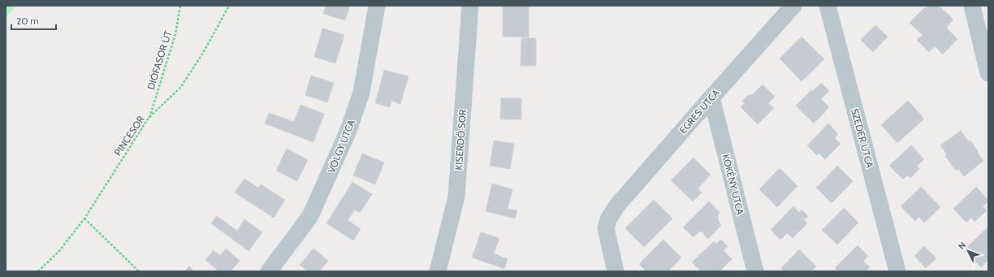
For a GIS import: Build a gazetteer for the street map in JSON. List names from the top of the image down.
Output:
{
  "streets": {
    "street": [
      "EGRES UTCA",
      "SZEDER UTCA",
      "KISERDŐ SOR",
      "VÖLGY UTCA",
      "KÖKÉNY UTCA"
    ],
    "path": ["DIÓFASOR ÚT", "PINCESOR"]
  },
  "crossings": [
    ["DIÓFASOR ÚT", "PINCESOR"],
    ["EGRES UTCA", "KÖKÉNY UTCA"]
  ],
  "scale_bar": "20 m",
  "north": "top left"
}
